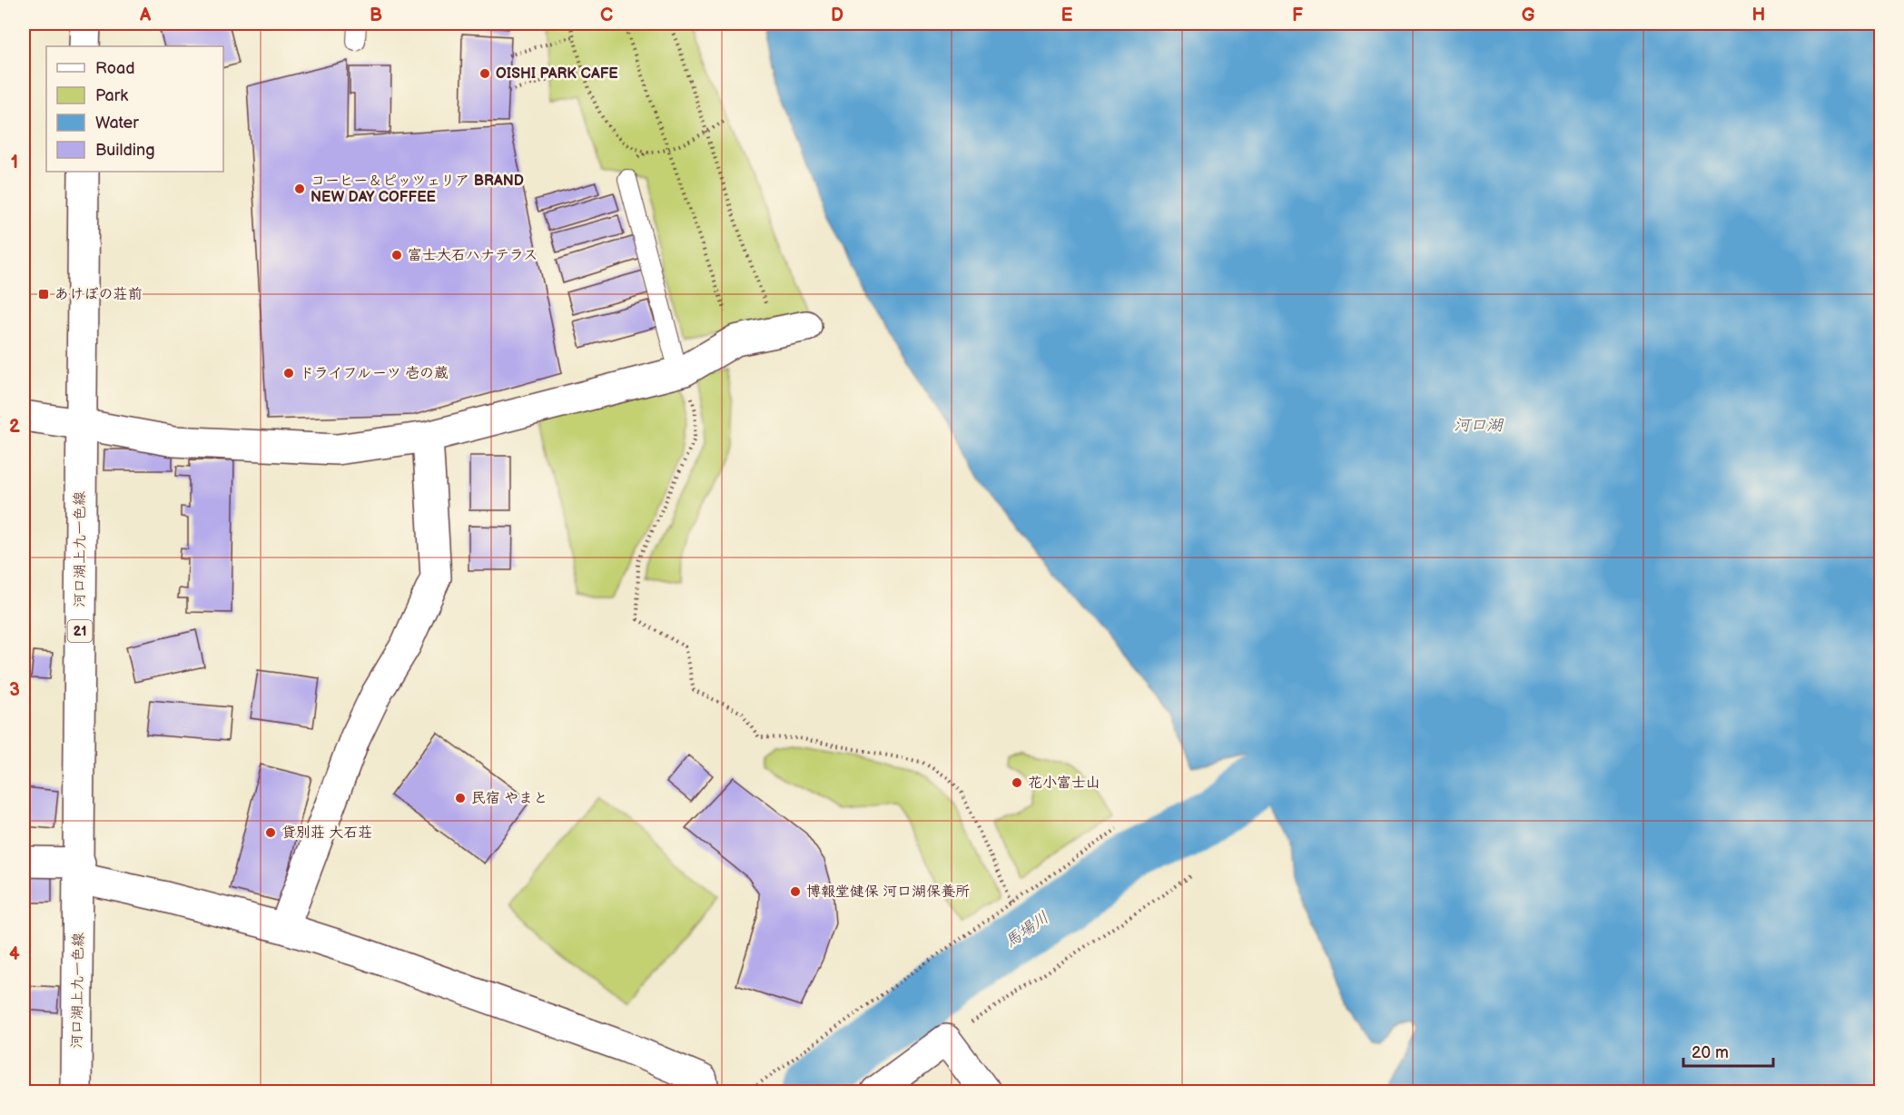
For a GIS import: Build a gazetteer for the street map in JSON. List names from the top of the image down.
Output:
{
  "streets": {
    "street": ["河口湖上九一色線", "21"]
  },
  "water": ["河口湖", "馬場川"],
  "places": {
    "other": [
      "OISHI PARK CAFE",
      "コーヒー＆ピッツェリア BRAND NEW DAY COFFEE",
      "富士大石ハナテラス",
      "ドライフルーツ 壱の蔵",
      "花小富士山",
      "民宿 やまと",
      "貸別荘 大石荘",
      "博報堂健保 河口湖保養所"
    ],
    "transit": ["あけぼの荘前"]
  },
  "legend": [
    "Road",
    "Park",
    "Water",
    "Building"
  ],
  "scale_bar": "20 m",
  "grid": {
    "columns": [
      "A",
      "B",
      "C",
      "D",
      "E",
      "F",
      "G",
      "H"
    ],
    "rows": [
      "1",
      "2",
      "3",
      "4"
    ]
  }
}
